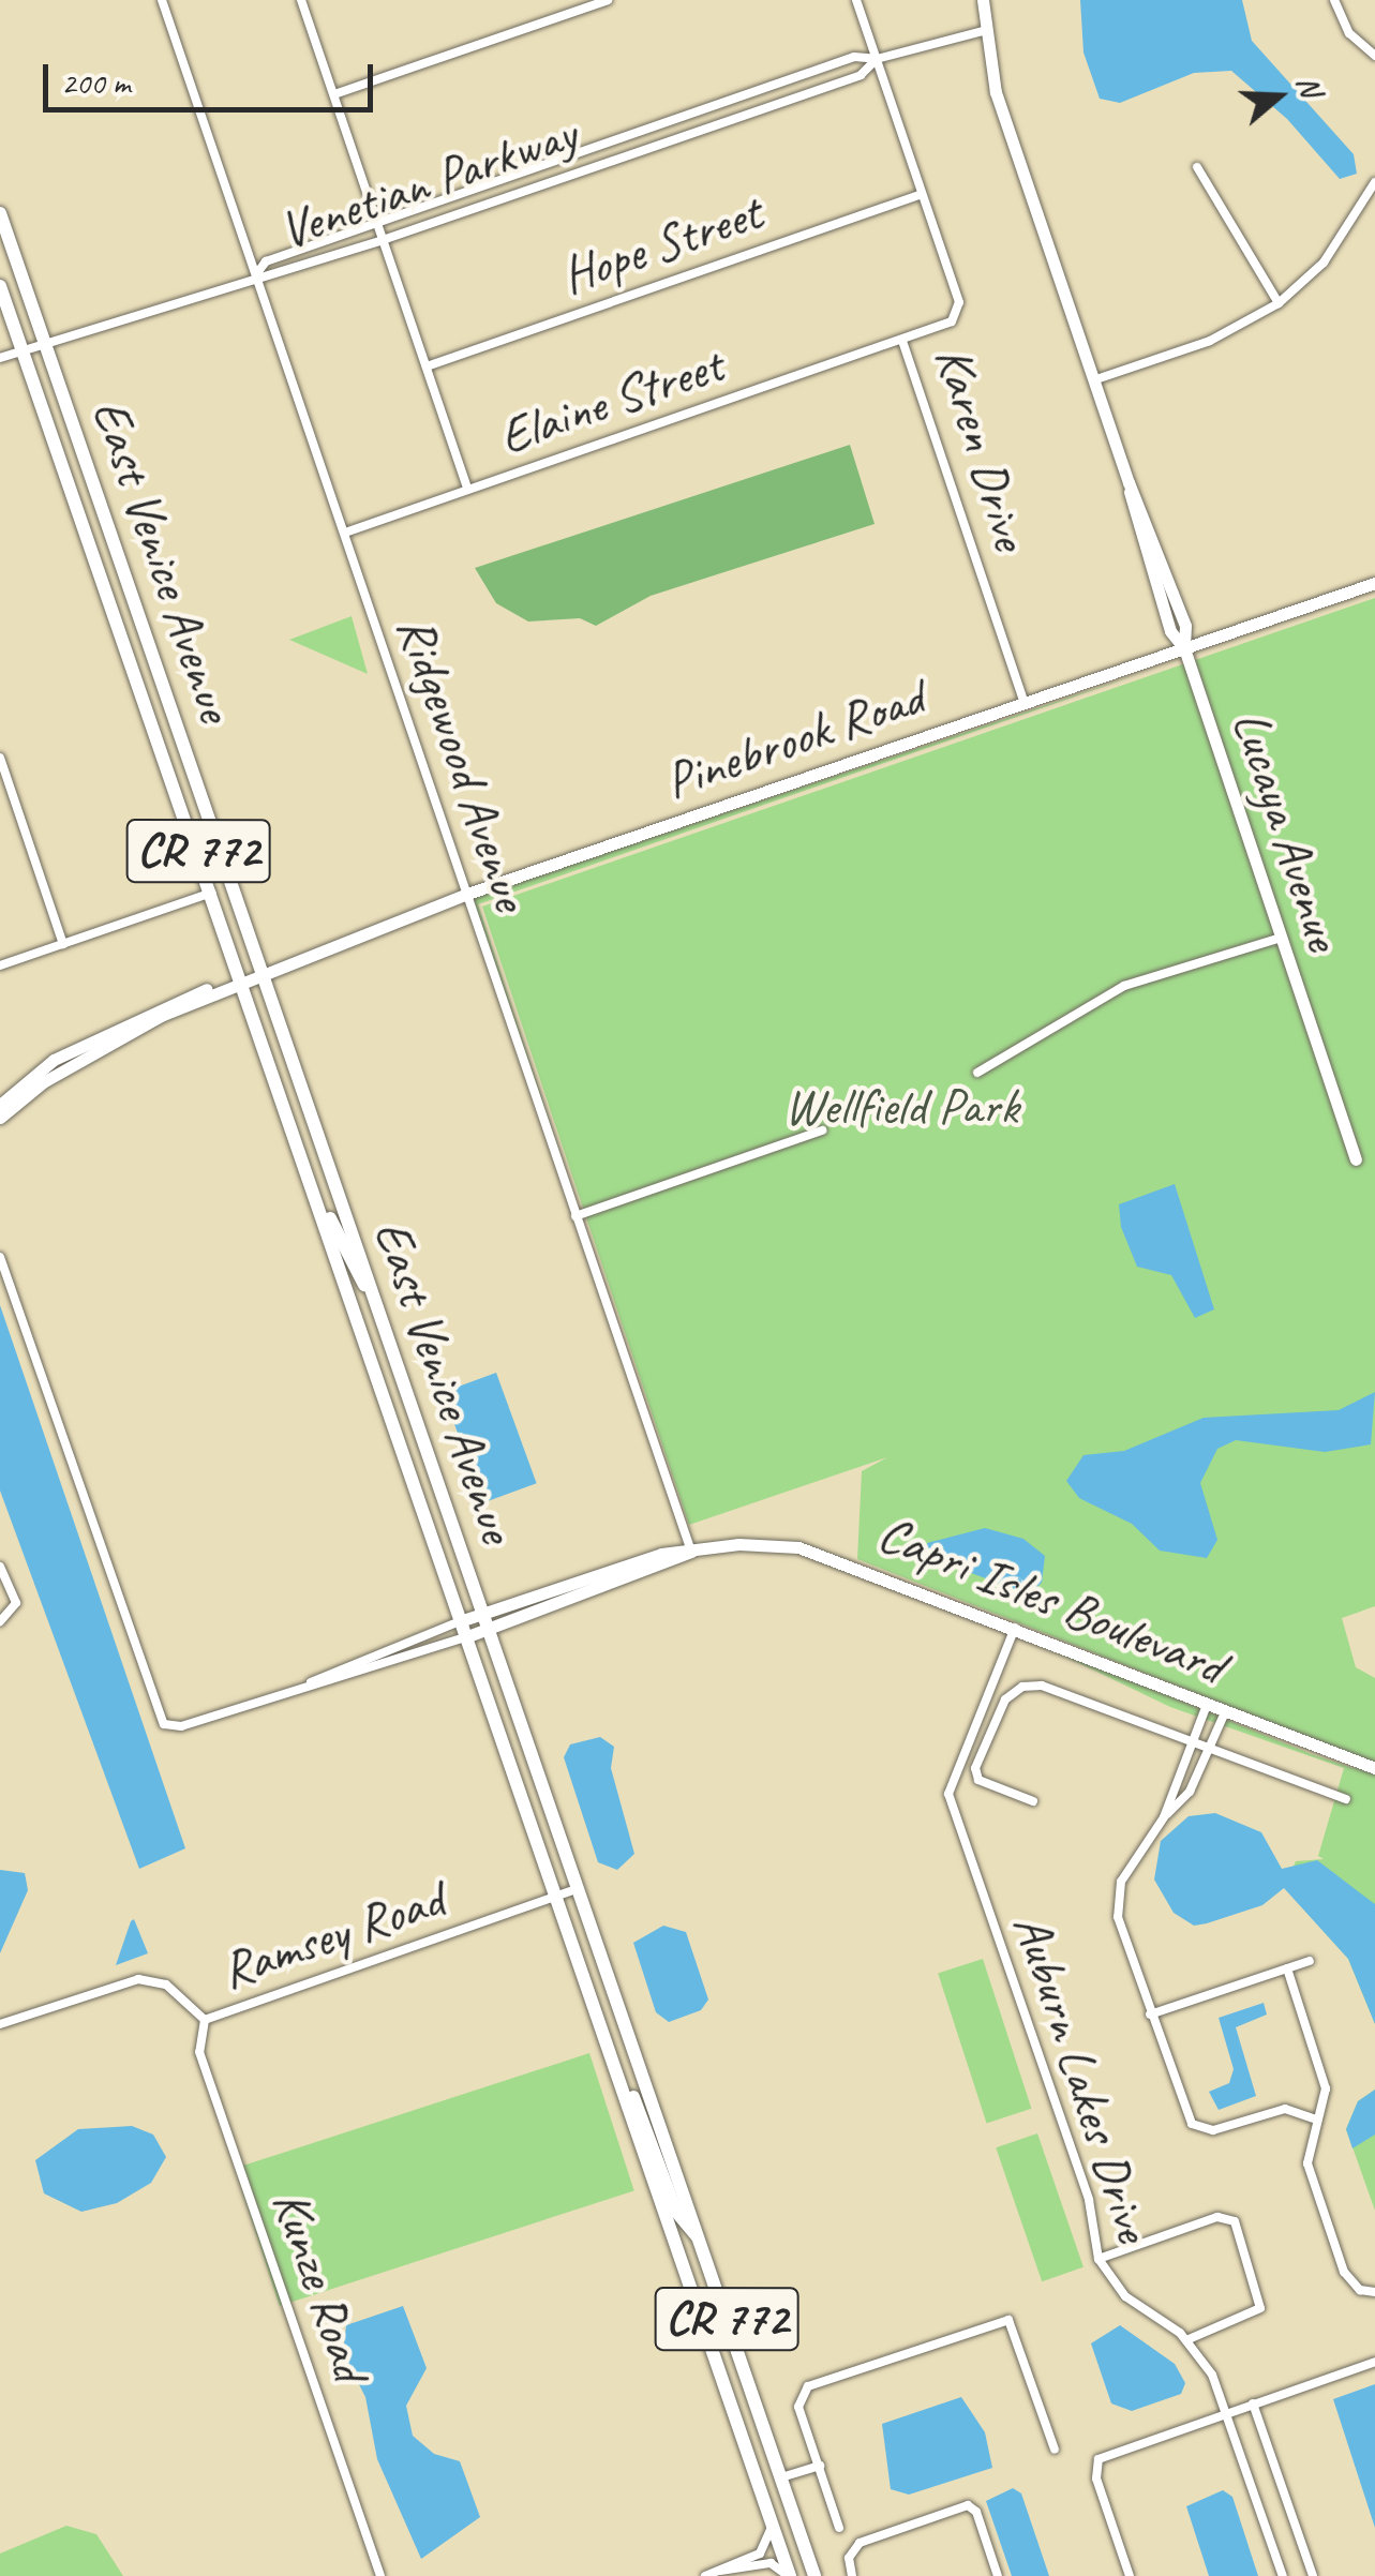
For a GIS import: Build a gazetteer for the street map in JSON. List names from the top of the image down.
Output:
{
  "streets": {
    "main road": ["East Venice Avenue", "CR 772"],
    "street": [
      "Venetian Parkway",
      "Hope Street",
      "Elaine Street",
      "Karen Drive",
      "Pinebrook Road",
      "Ridgewood Avenue",
      "Lucaya Avenue",
      "Capri Isles Boulevard",
      "Ramsey Road",
      "Auburn Lakes Drive",
      "Kunze Road"
    ]
  },
  "crossings": [
    ["Venetian Parkway", "Karen Drive"],
    ["Venetian Parkway", "Ridgewood Avenue"],
    ["Venetian Parkway", "Lucaya Avenue"],
    ["Hope Street", "Karen Drive"],
    ["Elaine Street", "Karen Drive"],
    ["Elaine Street", "Ridgewood Avenue"],
    ["Karen Drive", "Pinebrook Road"],
    ["East Venice Avenue", "Pinebrook Road"],
    ["East Venice Avenue", "Capri Isles Boulevard"],
    ["East Venice Avenue", "Ramsey Road"],
    ["Pinebrook Road", "Ridgewood Avenue"],
    ["Pinebrook Road", "Lucaya Avenue"],
    ["Ridgewood Avenue", "Capri Isles Boulevard"],
    ["Capri Isles Boulevard", "Auburn Lakes Drive"],
    ["Ramsey Road", "Kunze Road"]
  ],
  "parks": ["Wellfield Park"],
  "scale_bar": "200 m",
  "north": "right"
}
